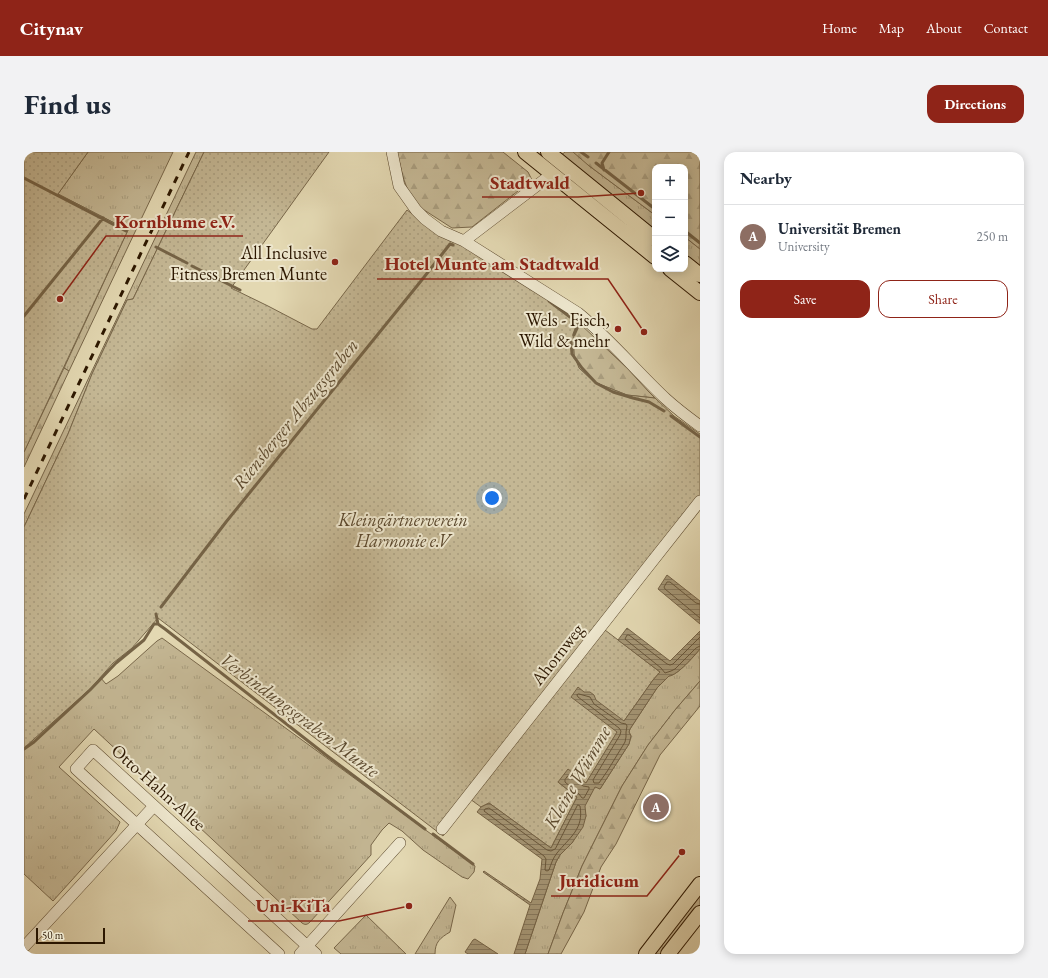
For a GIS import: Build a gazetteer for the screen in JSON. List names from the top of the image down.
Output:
{
  "streets": {
    "street": ["Ahornweg", "Otto-Hahn-Allee"]
  },
  "water": ["Riensberger Abzugsgraben", "Verbindungsgraben Munte", "Kleine Wümme"],
  "parks": ["Kleingärtnerverein Harmonie e.V"],
  "places": [
    "Stadtwald",
    "All Inclusive Fitness Bremen Munte",
    "Kornblume e.V.",
    "Wels - Fisch, Wild & mehr",
    "Hotel Munte am Stadtwald",
    "Juridicum",
    "Uni-KiTa"
  ],
  "scale_bar": "50 m",
  "page": {
    "header": "Citynav",
    "nav": [
      "Home",
      "Map",
      "About",
      "Contact"
    ],
    "buttons": [
      "Directions",
      ["Save", "Share"]
    ],
    "title": "Find us",
    "heading": "Nearby",
    "map_buttons": ["+", "−"],
    "list": [
      {
        "mark": "A",
        "name": "Universität Bremen",
        "note": "University",
        "value": "250 m"
      }
    ],
    "pins": "A",
    "scale": "50 m"
  }
}
